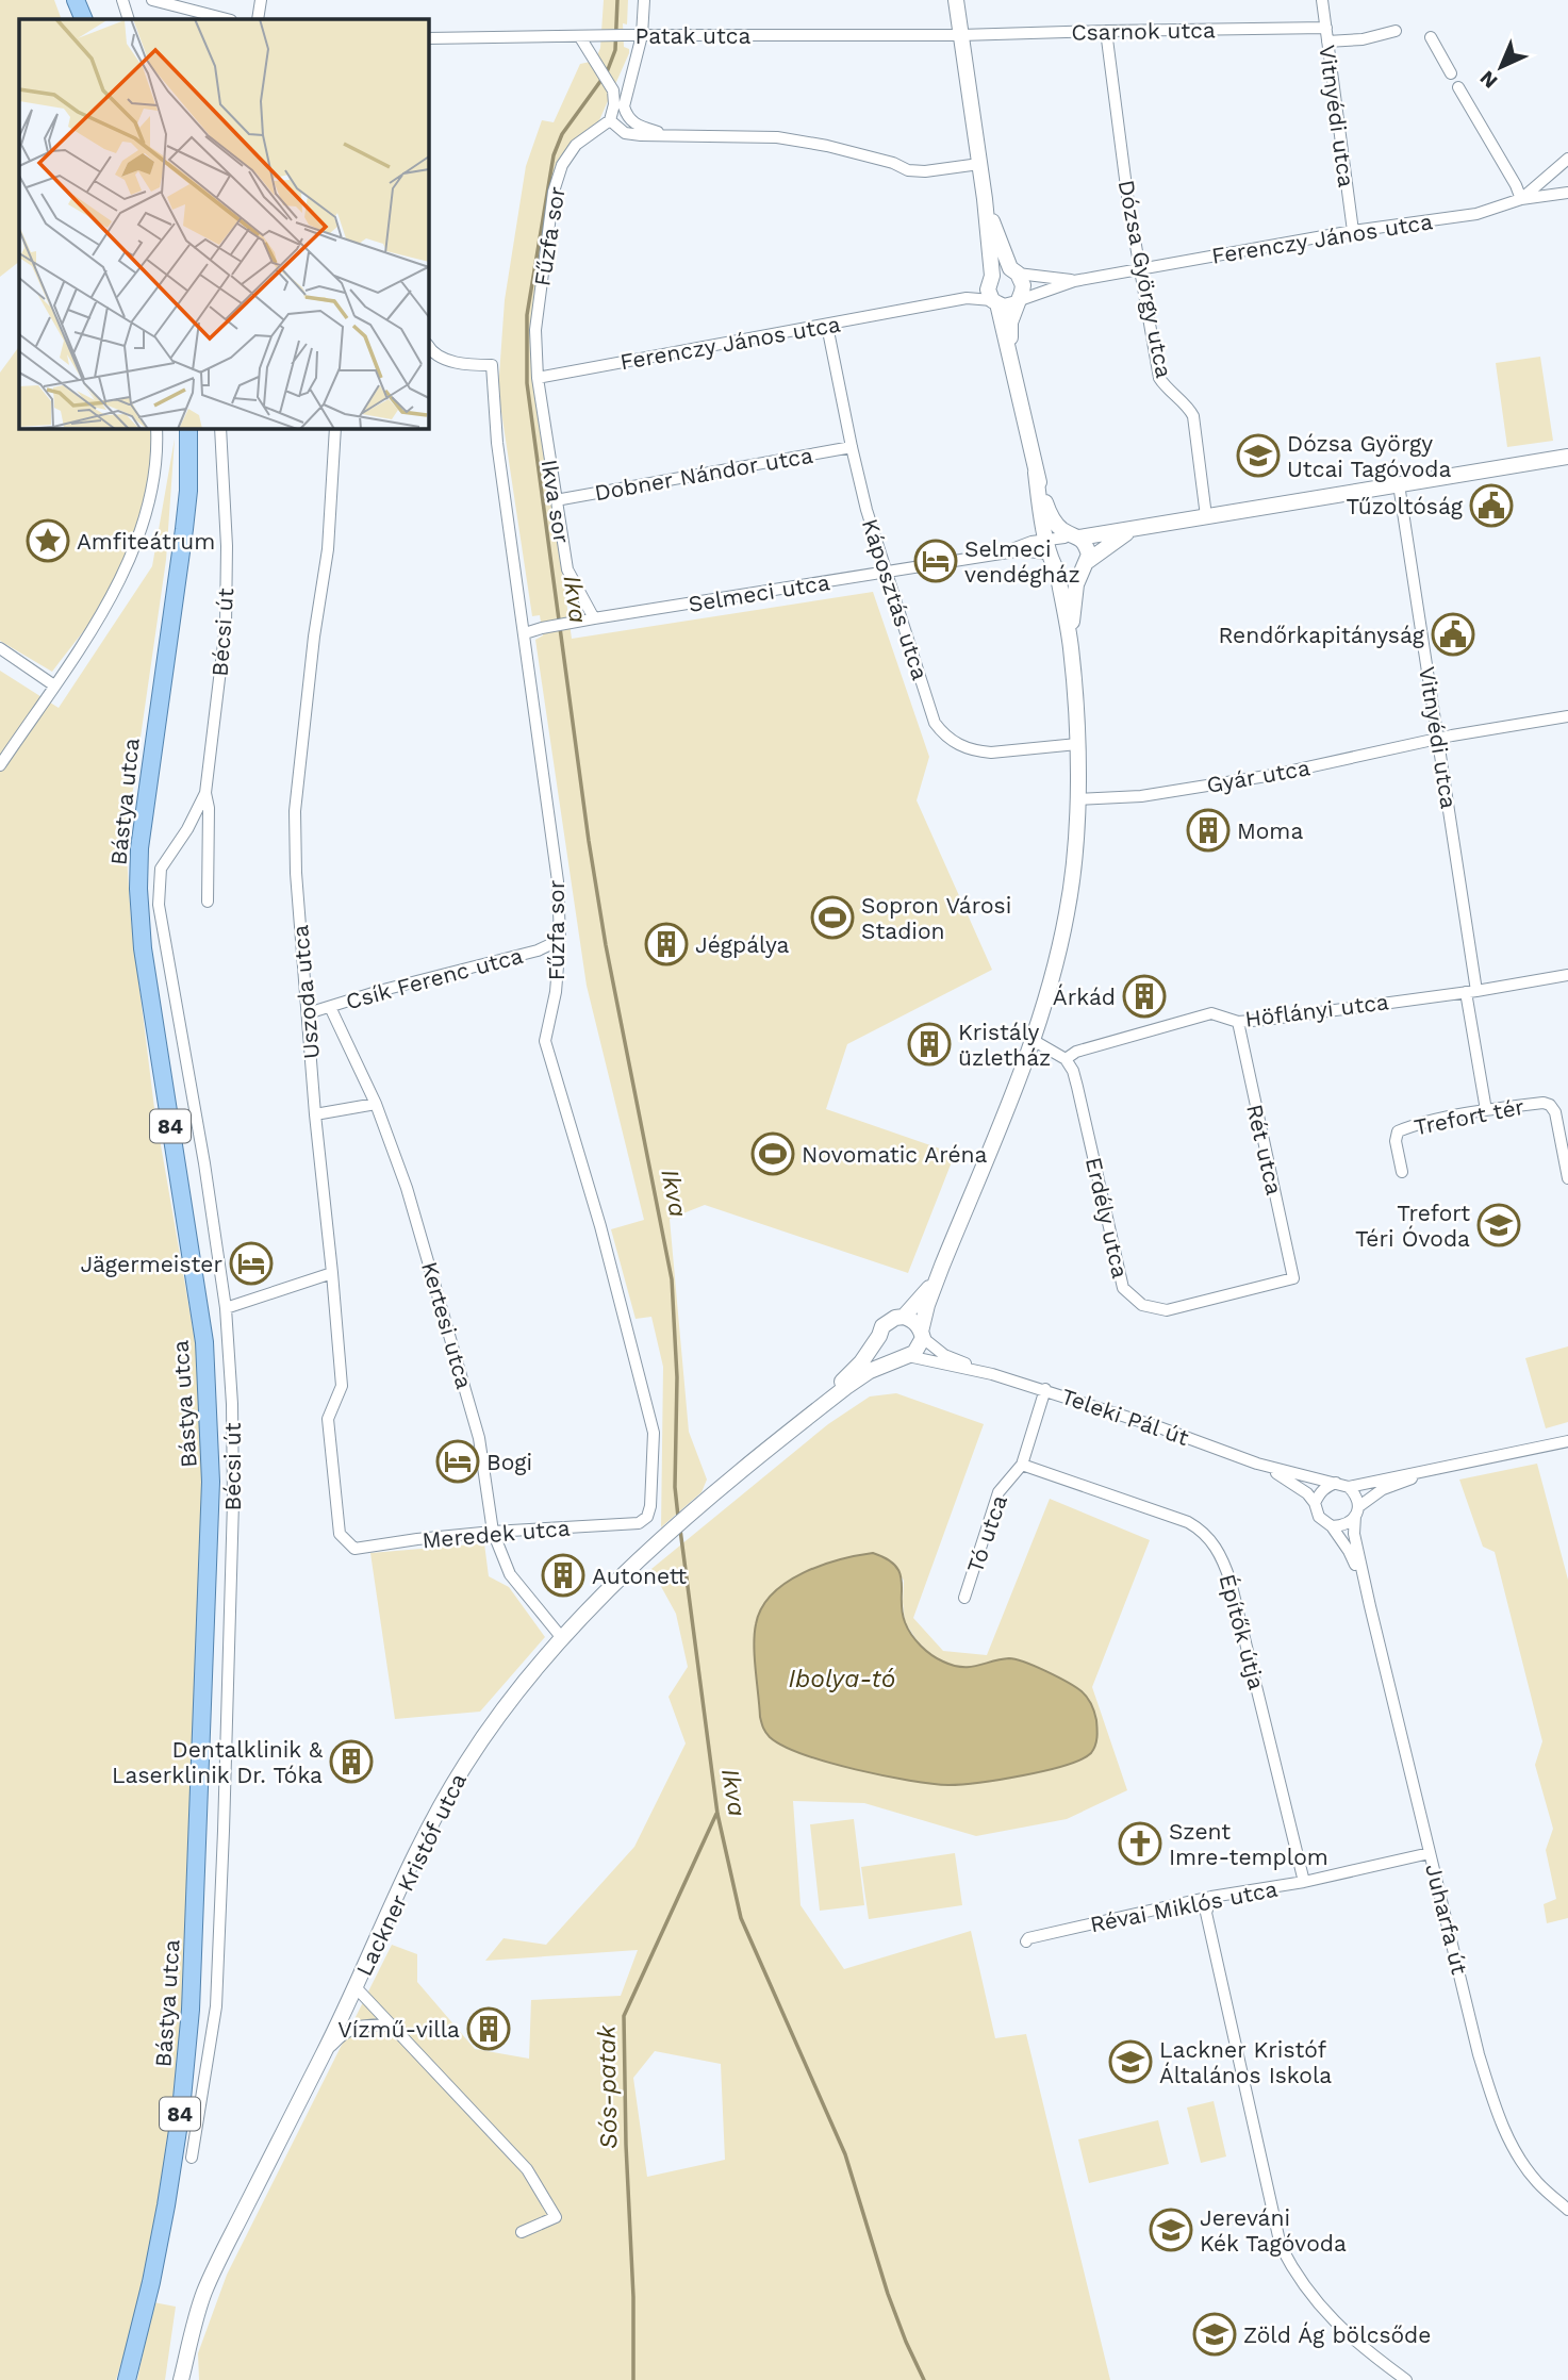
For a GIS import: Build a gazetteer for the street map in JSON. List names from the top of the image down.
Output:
{
  "streets": {
    "main road": ["Bástya utca", "84"],
    "street": [
      "Csarnok utca",
      "Patak utca",
      "Vitnyédi utca",
      "Fűzfa sor",
      "Ferenczy János utca",
      "Dózsa György utca",
      "Dobner Nándor utca",
      "Ikva sor",
      "Selmeci utca",
      "Káposztás utca",
      "Bécsi út",
      "Gyár utca",
      "Csík Ferenc utca",
      "Uszoda utca",
      "Höflányi utca",
      "Trefort tér",
      "Rét utca",
      "Erdély utca",
      "Kertesi utca",
      "Teleki Pál út",
      "Meredek utca",
      "Tó utca",
      "Építők útja",
      "Lackner Kristóf utca",
      "Révai Miklós utca",
      "Juharfa út"
    ]
  },
  "crossings": [
    ["Csarnok utca", "Patak utca"],
    ["Csarnok utca", "Vitnyédi utca"],
    ["Csarnok utca", "Dózsa György utca"],
    ["Csarnok utca", "Lackner Kristóf utca"],
    ["Patak utca", "Lackner Kristóf utca"],
    ["Vitnyédi utca", "Ferenczy János utca"],
    ["Vitnyédi utca", "Gyár utca"],
    ["Vitnyédi utca", "Höflányi utca"],
    ["Vitnyédi utca", "Trefort tér"],
    ["Fűzfa sor", "Ferenczy János utca"],
    ["Fűzfa sor", "Ikva sor"],
    ["Fűzfa sor", "Selmeci utca"],
    ["Fűzfa sor", "Csík Ferenc utca"],
    ["Fűzfa sor", "Meredek utca"],
    ["Ferenczy János utca", "Dózsa György utca"],
    ["Ferenczy János utca", "Ikva sor"],
    ["Ferenczy János utca", "Káposztás utca"],
    ["Ferenczy János utca", "Lackner Kristóf utca"],
    ["Dobner Nándor utca", "Ikva sor"],
    ["Dobner Nándor utca", "Káposztás utca"],
    ["Ikva sor", "Selmeci utca"],
    ["Selmeci utca", "Káposztás utca"],
    ["Selmeci utca", "Lackner Kristóf utca"],
    ["Káposztás utca", "Lackner Kristóf utca"],
    ["Gyár utca", "Lackner Kristóf utca"],
    ["Csík Ferenc utca", "Uszoda utca"],
    ["Csík Ferenc utca", "Kertesi utca"],
    ["Uszoda utca", "Meredek utca"],
    ["Höflányi utca", "Rét utca"],
    ["Höflányi utca", "Erdély utca"],
    ["Rét utca", "Erdély utca"],
    ["Kertesi utca", "Meredek utca"],
    ["Kertesi utca", "Lackner Kristóf utca"],
    ["Teleki Pál út", "Tó utca"],
    ["Teleki Pál út", "Juharfa út"],
    ["Tó utca", "Építők útja"],
    ["Építők útja", "Révai Miklós utca"],
    ["Révai Miklós utca", "Juharfa út"]
  ],
  "water": ["Ikva", "Ibolya-tó", "Sós-patak"],
  "places": {
    "school or university": [
      "Dózsa György Utcai Tagóvoda",
      "Trefort Téri Óvoda",
      "Lackner Kristóf Általános Iskola",
      "Jereváni Kék Tagóvoda",
      "Zöld Ág bölcsőde"
    ],
    "public building": ["Tűzoltóság", "Rendőrkapitányság"],
    "place": ["Amfiteátrum"],
    "hotel": ["Selmeci vendégház", "Jägermeister", "Bogi"],
    "building": [
      "Moma",
      "Jégpálya",
      "Árkád",
      "Kristály üzletház",
      "Autonett",
      "Dentalklinik & Laserklinik Dr. Tóka",
      "Vízmű-villa"
    ],
    "sports": ["Sopron Városi Stadion", "Novomatic Aréna"],
    "church": ["Szent Imre-templom"]
  },
  "north": "bottom left"
}
